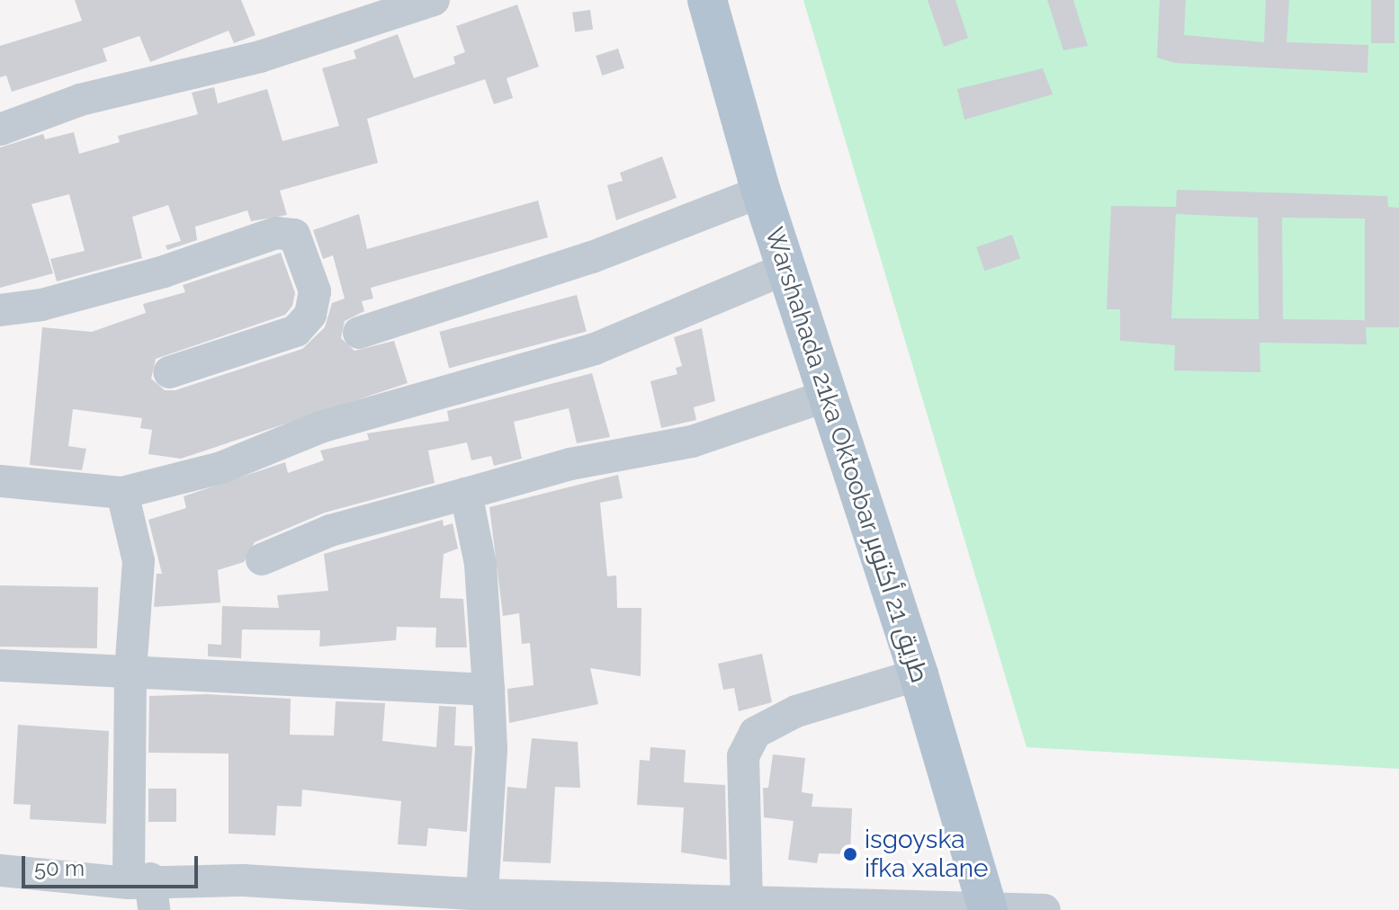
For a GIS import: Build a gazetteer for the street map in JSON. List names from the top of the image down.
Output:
{
  "streets": {
    "main road": ["Warshahada 21ka Oktoobar طريق 21 أكتوبر"]
  },
  "places": ["isgoyska ifka xalane"],
  "scale_bar": "50 m"
}
